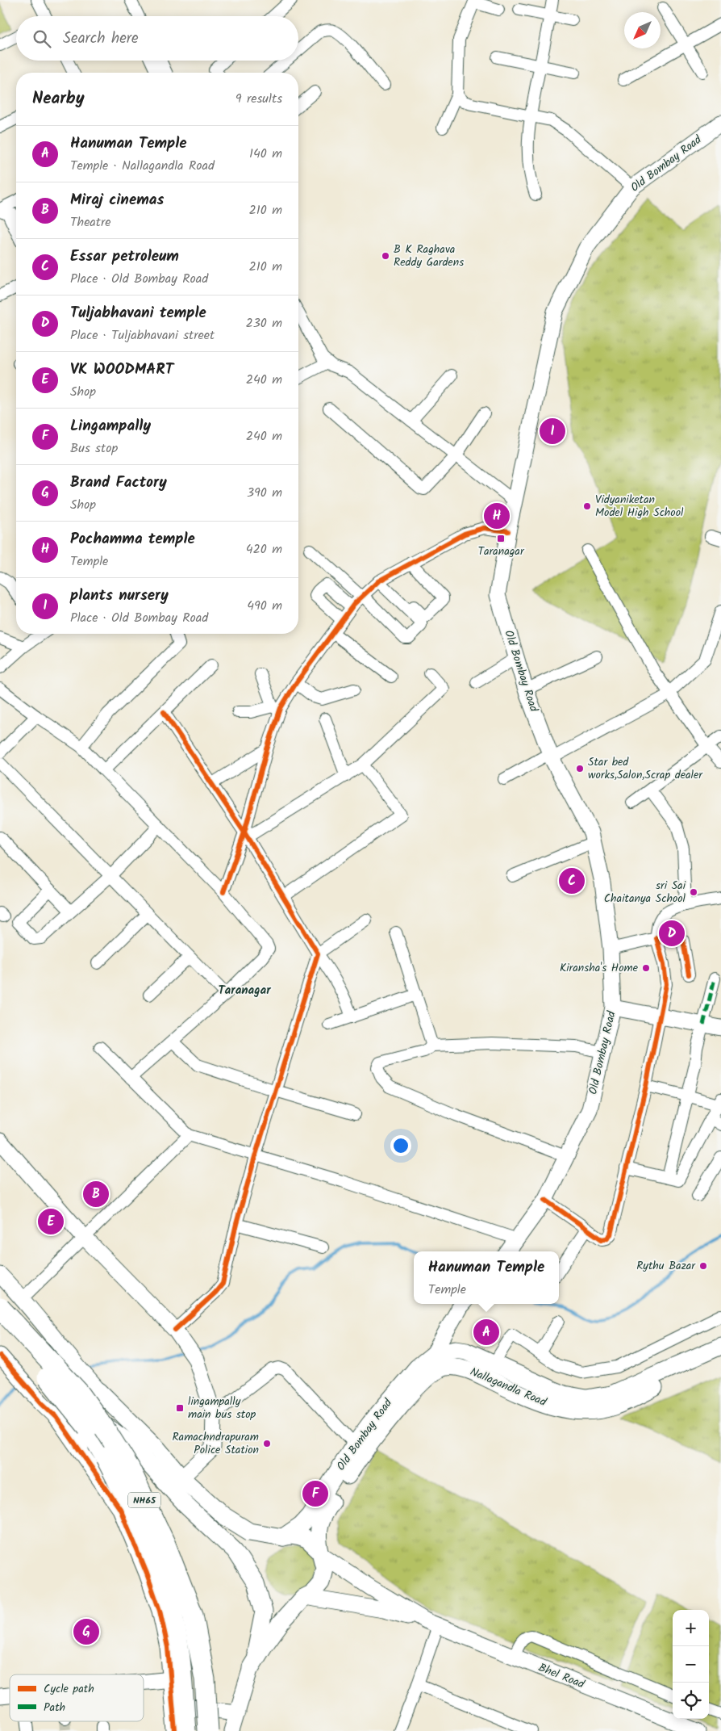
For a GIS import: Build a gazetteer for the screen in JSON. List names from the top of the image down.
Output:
{
  "streets": {
    "highway": ["NH65"],
    "main road": ["Old Bombay Road", "Nallagandla Road"],
    "street": ["Bhel Road"]
  },
  "crossings": [
    ["Old Bombay Road", "Nallagandla Road"]
  ],
  "districts": ["Taranagar"],
  "places": {
    "other": [
      "B K Raghava Reddy Gardens",
      "Vidyaniketan Model High School",
      "Star bed works,Salon,Scrap dealer",
      "sri Sai Chaitanya School",
      "Kiransha's Home",
      "Rythu Bazar",
      "Ramachndrapuram Police Station"
    ],
    "transit": ["Taranagar", "lingampally main bus stop"]
  },
  "legend": ["Cycle path", "Path"],
  "north": "bottom left",
  "page": {
    "search": "Search here",
    "heading": ["Nearby", "9 results"],
    "list": [
      {
        "mark": "A",
        "name": "Hanuman Temple",
        "note": "Temple · Nallagandla Road",
        "value": "140 m"
      },
      {
        "mark": "B",
        "name": "Miraj cinemas",
        "note": "Theatre",
        "value": "210 m"
      },
      {
        "mark": "C",
        "name": "Essar petroleum",
        "note": "Place · Old Bombay Road",
        "value": "210 m"
      },
      {
        "mark": "D",
        "name": "Tuljabhavani temple",
        "note": "Place · Tuljabhavani street",
        "value": "230 m"
      },
      {
        "mark": "E",
        "name": "VK WOODMART",
        "note": "Shop",
        "value": "240 m"
      },
      {
        "mark": "F",
        "name": "Lingampally",
        "note": "Bus stop",
        "value": "240 m"
      },
      {
        "mark": "G",
        "name": "Brand Factory",
        "note": "Shop",
        "value": "390 m"
      },
      {
        "mark": "H",
        "name": "Pochamma temple",
        "note": "Temple",
        "value": "420 m"
      },
      {
        "mark": "I",
        "name": "plants nursery",
        "note": "Place · Old Bombay Road",
        "value": "490 m"
      }
    ],
    "pins": [
      "I",
      "H",
      "C",
      "D",
      "B",
      "E",
      "A",
      "F",
      "G"
    ],
    "popup": ["Hanuman Temple", "Temple"],
    "map_buttons": ["+", "−"]
  }
}
